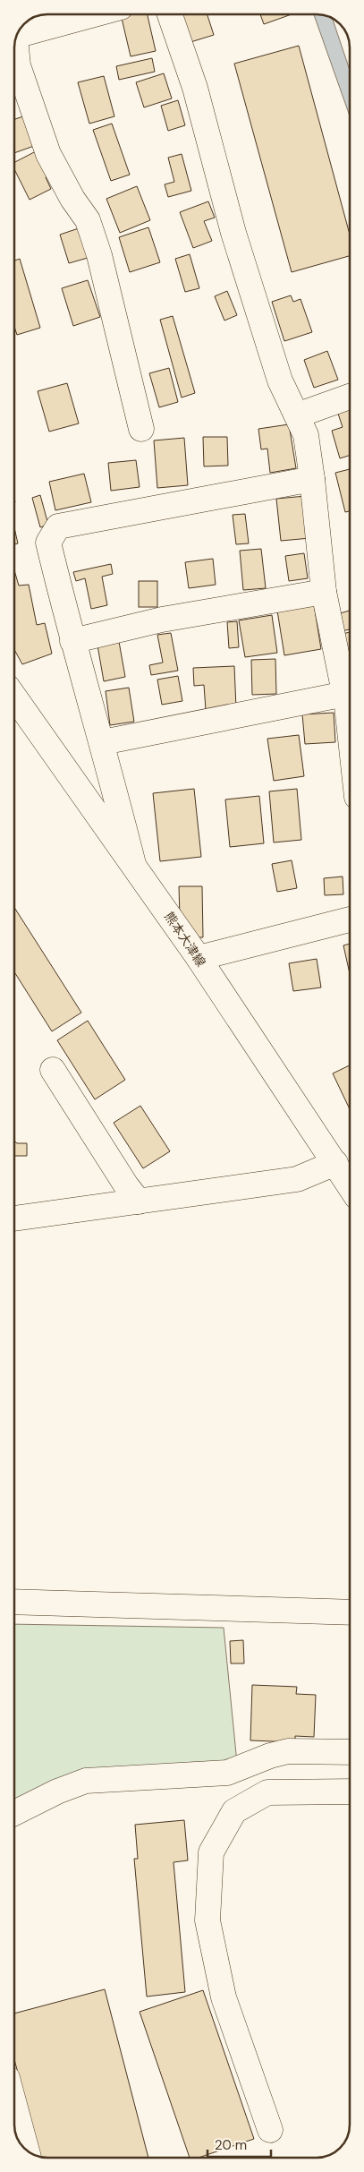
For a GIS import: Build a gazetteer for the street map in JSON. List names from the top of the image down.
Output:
{
  "streets": {
    "street": ["熊本大津線"]
  },
  "scale_bar": "20 m"
}
